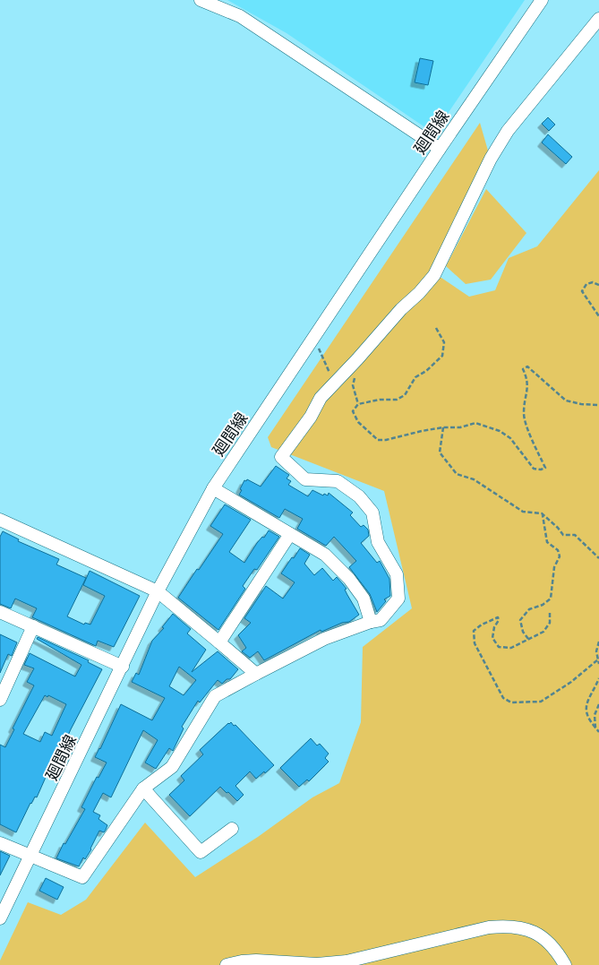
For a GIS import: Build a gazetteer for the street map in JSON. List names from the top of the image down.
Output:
{
  "streets": {
    "street": ["廻間線"]
  }
}
